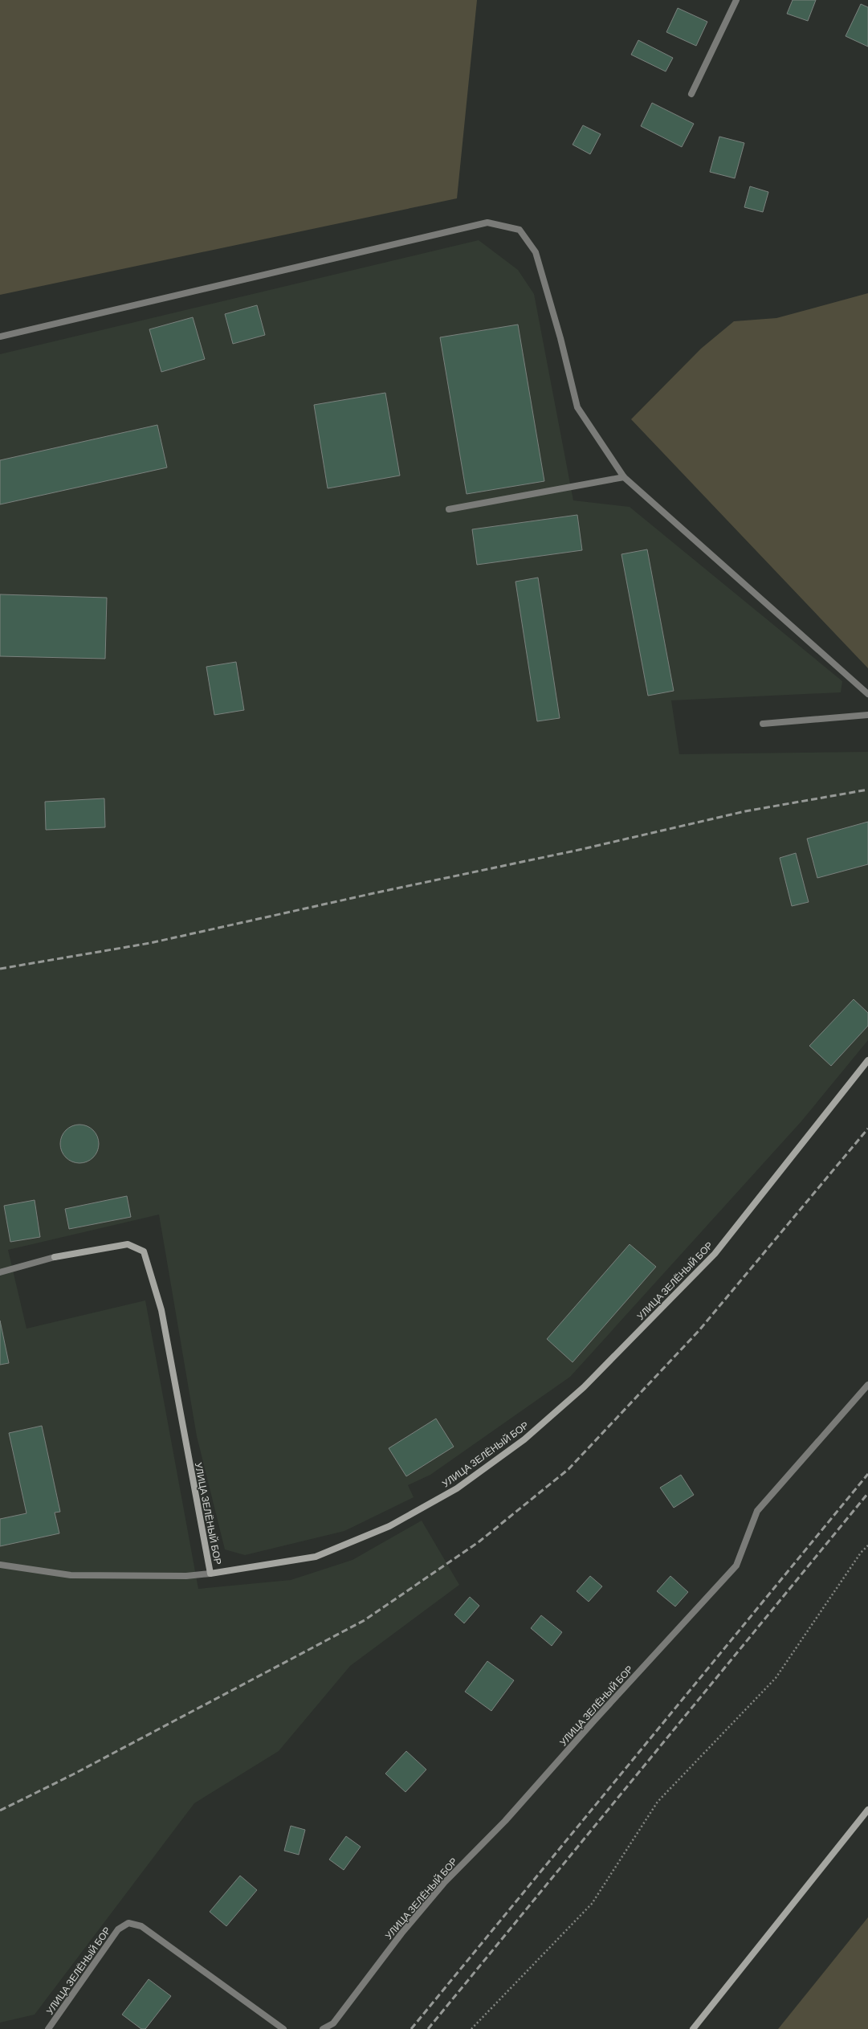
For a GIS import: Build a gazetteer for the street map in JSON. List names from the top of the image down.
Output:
{
  "streets": {
    "street": ["УЛИЦА ЗЕЛЁНЫЙ БОР"]
  }
}
